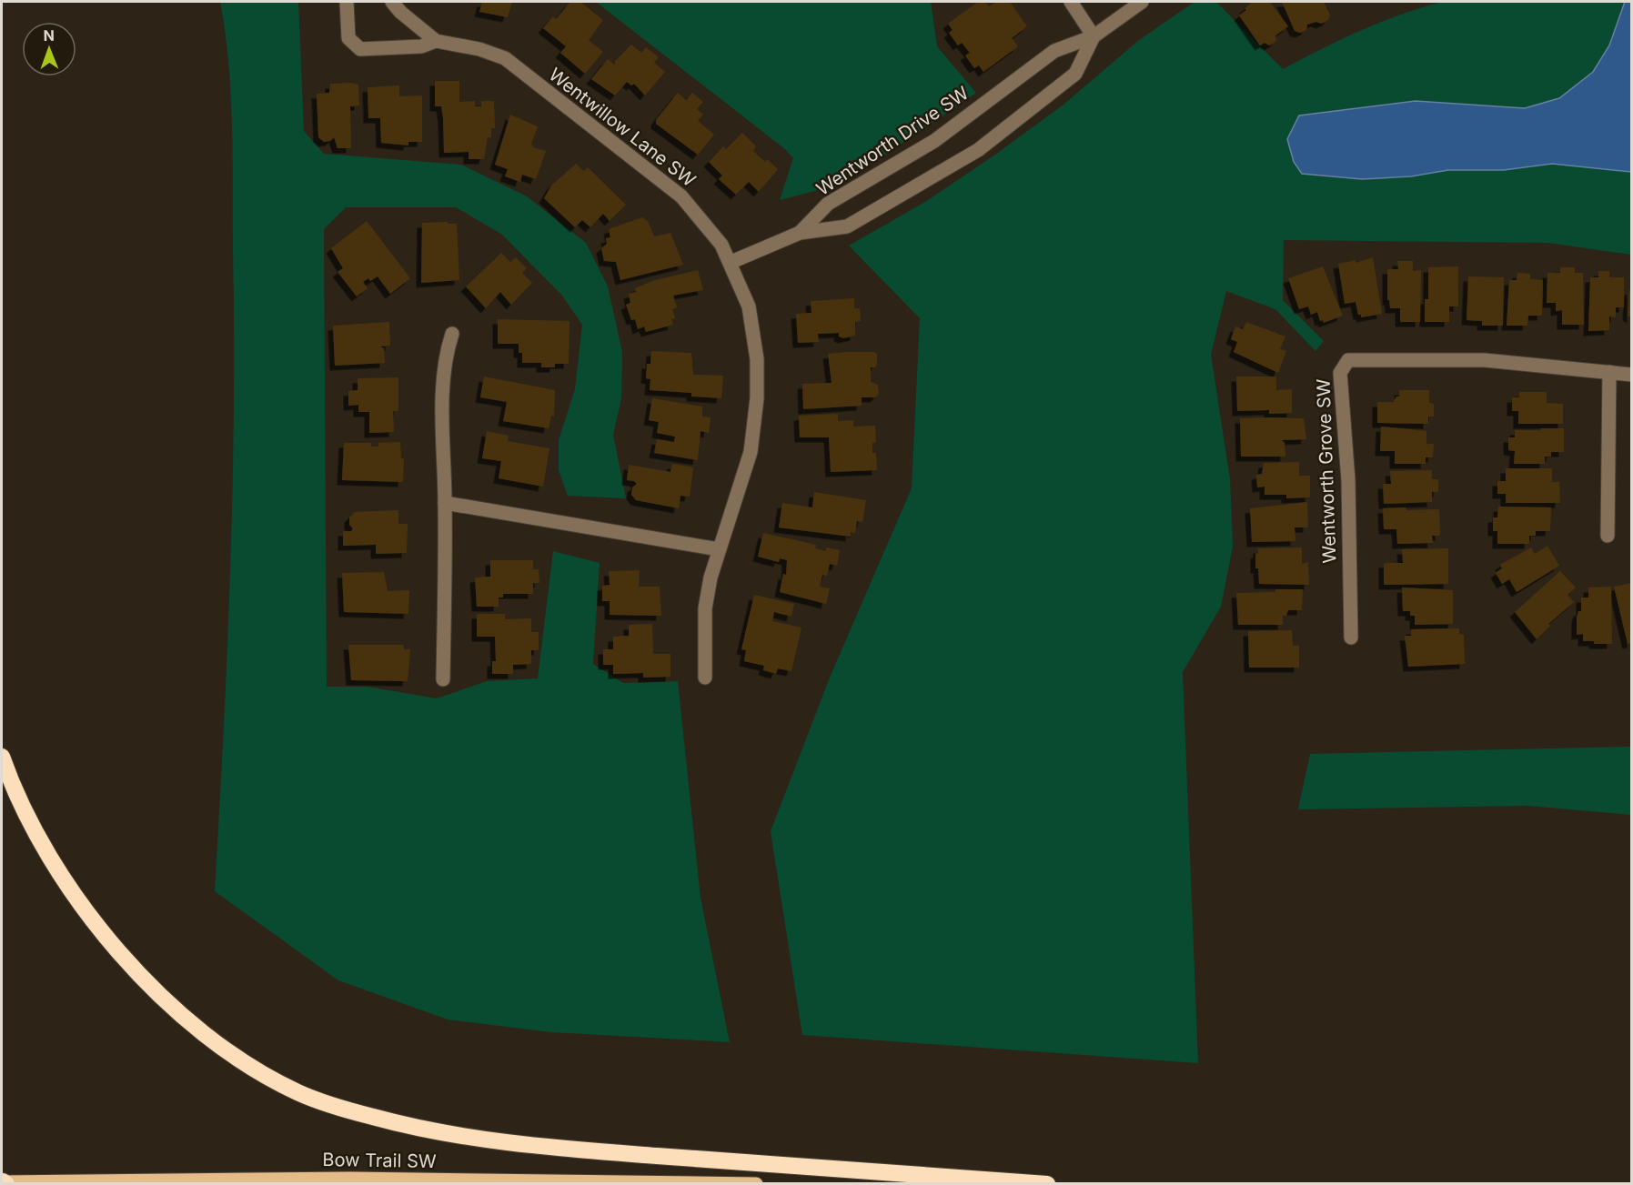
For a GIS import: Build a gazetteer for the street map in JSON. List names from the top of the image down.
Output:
{
  "streets": {
    "main road": ["Bow Trail SW"],
    "street": ["Wentwillow Lane SW", "Wentworth Drive SW", "Wentworth Grove SW"]
  },
  "crossings": [
    ["Wentwillow Lane SW", "Wentworth Drive SW"]
  ],
  "north": "top"
}
